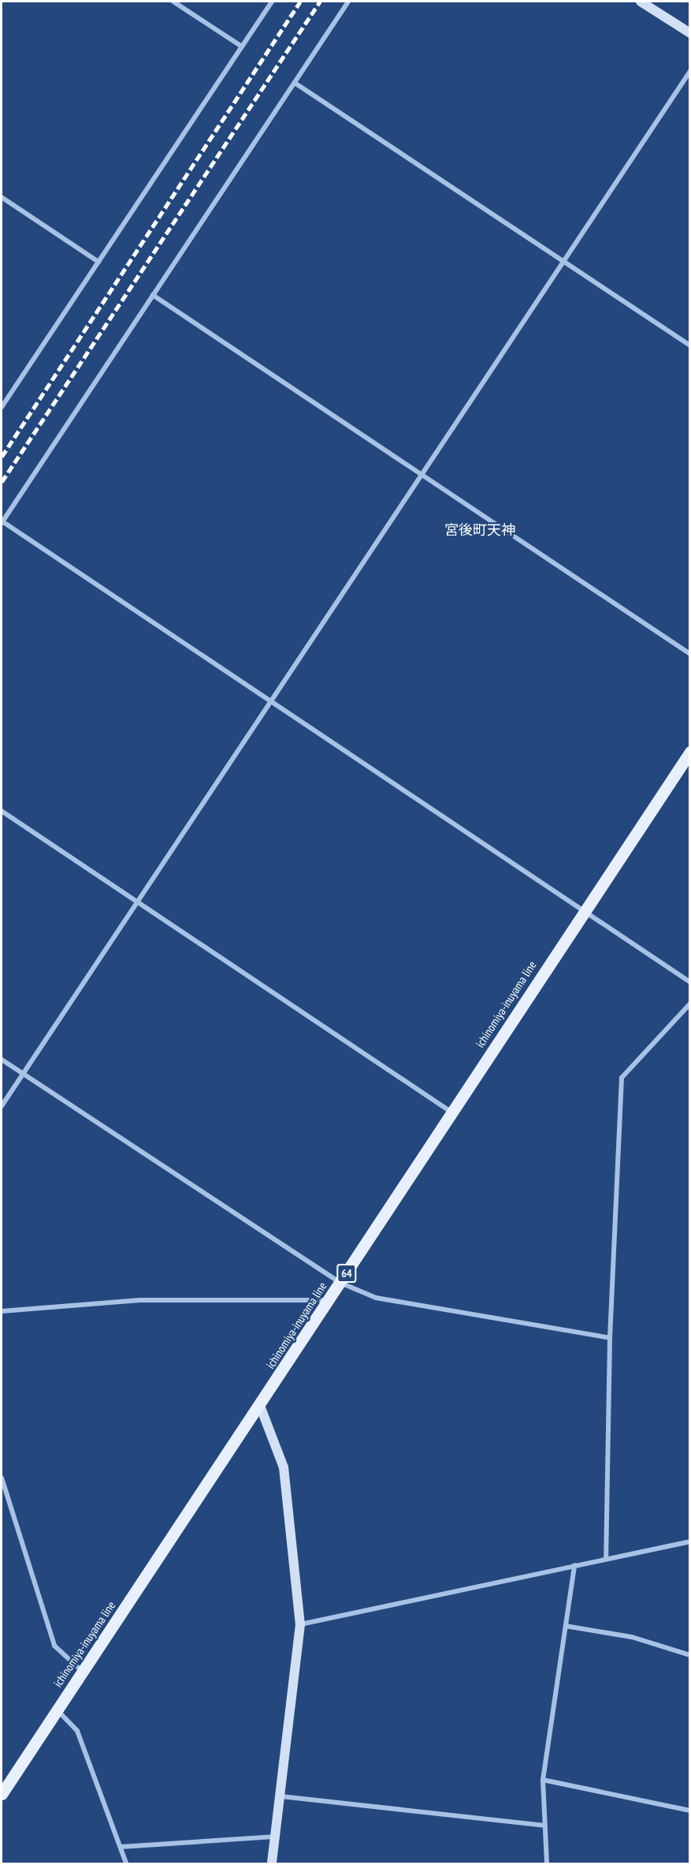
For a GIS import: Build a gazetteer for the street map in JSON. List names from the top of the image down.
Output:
{
  "streets": {
    "main road": ["ichinomiya-inuyama line", "64"]
  },
  "districts": ["宮後町天神"]
}
